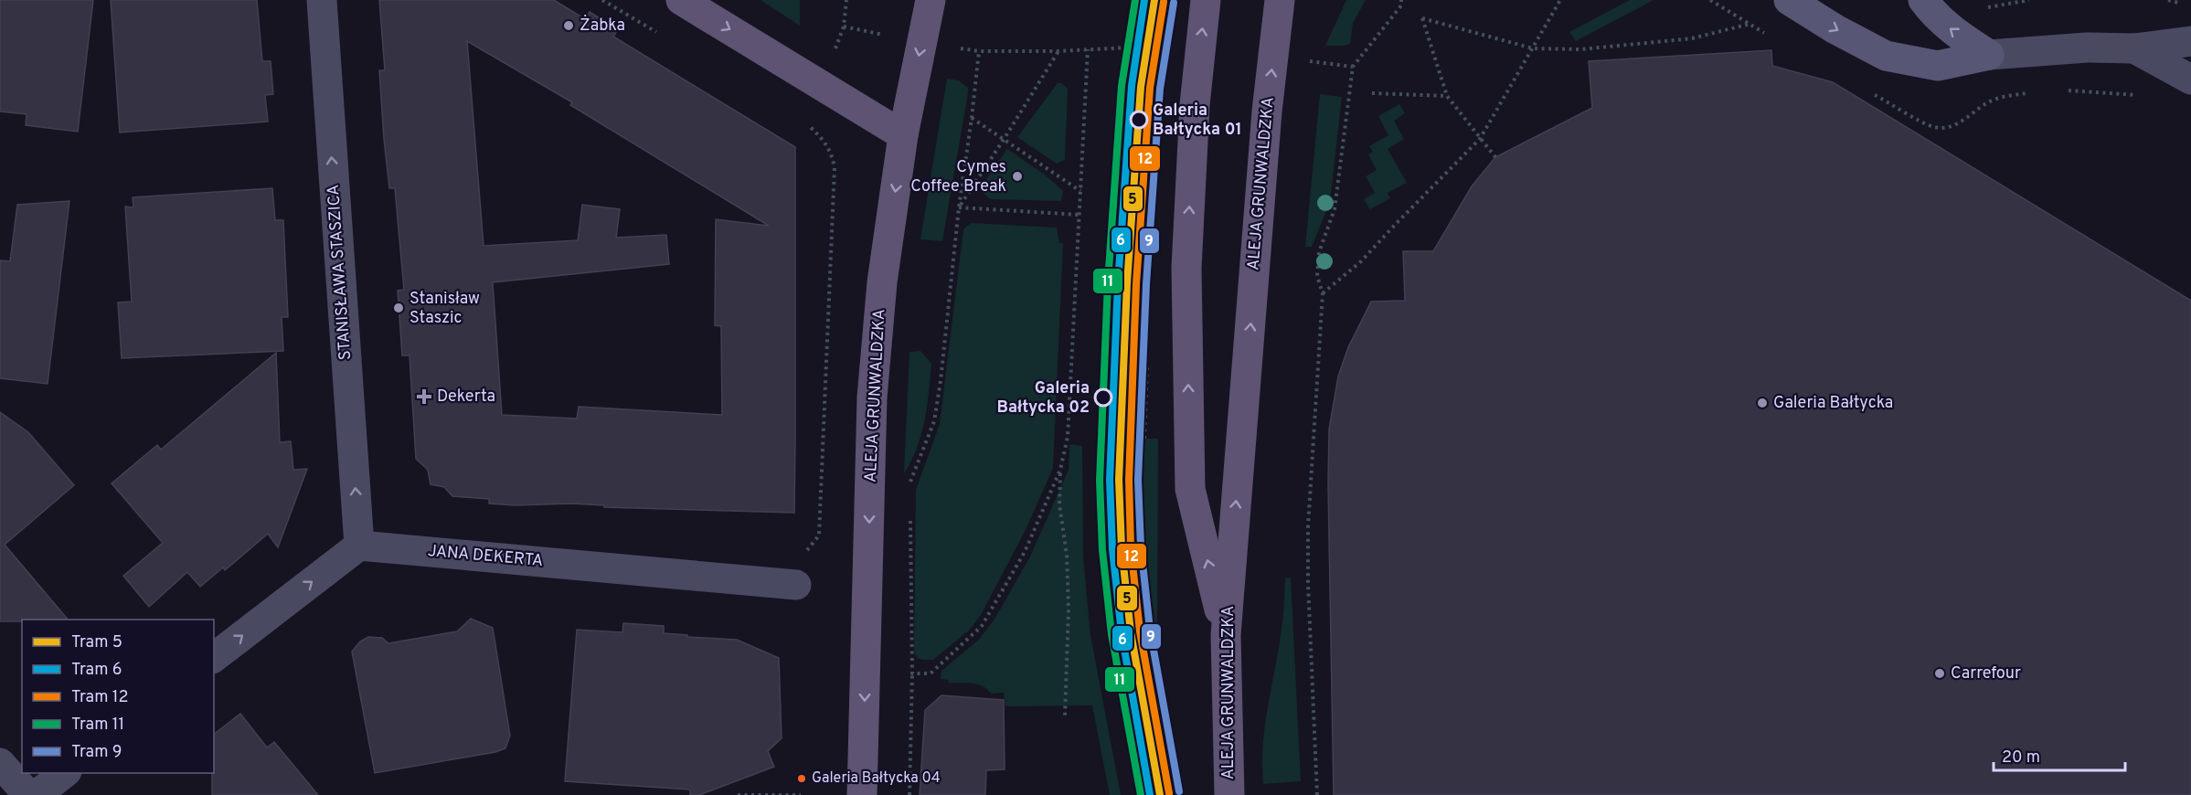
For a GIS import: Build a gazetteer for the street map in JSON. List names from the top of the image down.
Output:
{
  "streets": {
    "main road": ["ALEJA GRUNWALDZKA"],
    "street": ["STANISŁAWA STASZICA", "JANA DEKERTA"]
  },
  "crossings": [
    ["STANISŁAWA STASZICA", "JANA DEKERTA"]
  ],
  "one_way": ["STANISŁAWA STASZICA"],
  "places": {
    "other": [
      "Żabka",
      "Galeria Bałtycka 01",
      "Cymes Coffee Break",
      "Stanisław Staszic",
      "Galeria Bałtycka 02",
      "Galeria Bałtycka",
      "Carrefour",
      "Galeria Bałtycka 04"
    ],
    "health": ["Dekerta"]
  },
  "lines": [
    "tram line 5",
    "tram line 6",
    "tram line 11",
    "tram line 12",
    "tram line 9"
  ],
  "legend": [
    "Tram 5",
    "Tram 6",
    "Tram 12",
    "Tram 11",
    "Tram 9"
  ],
  "scale_bar": "20 m"
}
